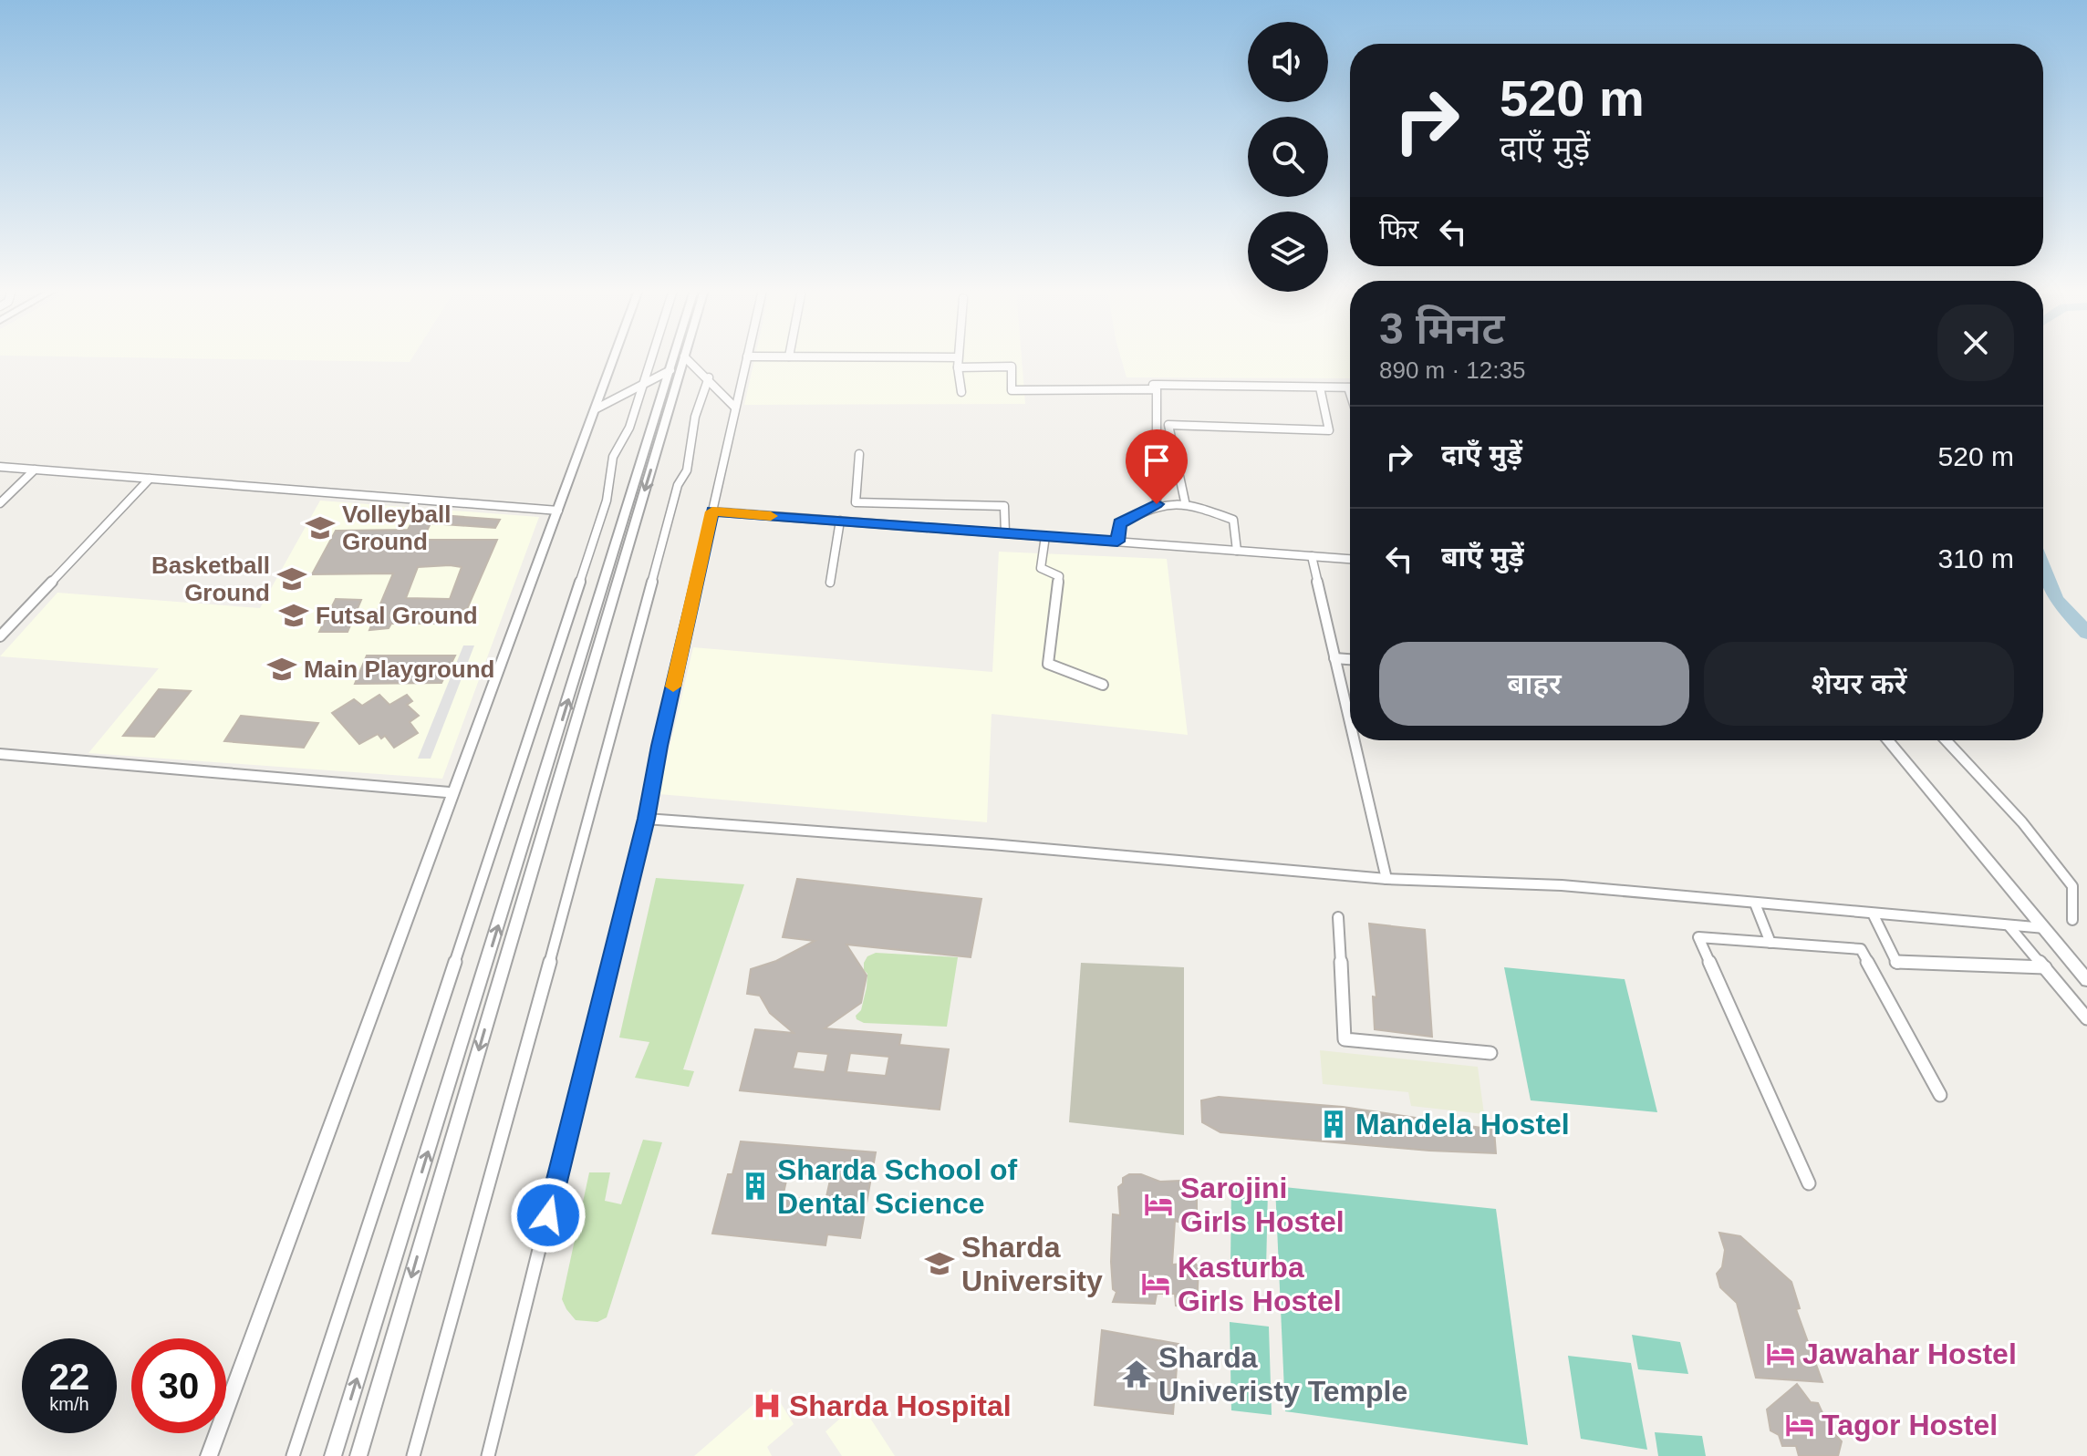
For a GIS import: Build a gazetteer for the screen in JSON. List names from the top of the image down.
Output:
{
  "places": {
    "school or university": [
      "Volleyball Ground",
      "Basketball Ground",
      "Futsal Ground",
      "Main Playground",
      "Sharda University"
    ],
    "building": ["Mandela Hostel", "Sharda School of Dental Science"],
    "hotel": [
      "Sarojini Girls Hostel",
      "Kasturba Girls Hostel",
      "Jawahar Hostel",
      "Tagor Hostel"
    ],
    "temple": ["Sharda Univeristy Temple"],
    "hospital": ["Sharda Hospital"]
  },
  "page": {
    "turn": ["520 m", "दाएँ मुड़ें"],
    "then": "फिर",
    "heading": ["3 मिनट", "890 m · 12:35"],
    "list": [
      {
        "name": "दाएँ मुड़ें",
        "value": "520 m"
      },
      {
        "name": "बाएँ मुड़ें",
        "value": "310 m"
      }
    ],
    "buttons": ["बाहर", "शेयर करें"],
    "speed": "22 km/h",
    "limit": "30"
  }
}
